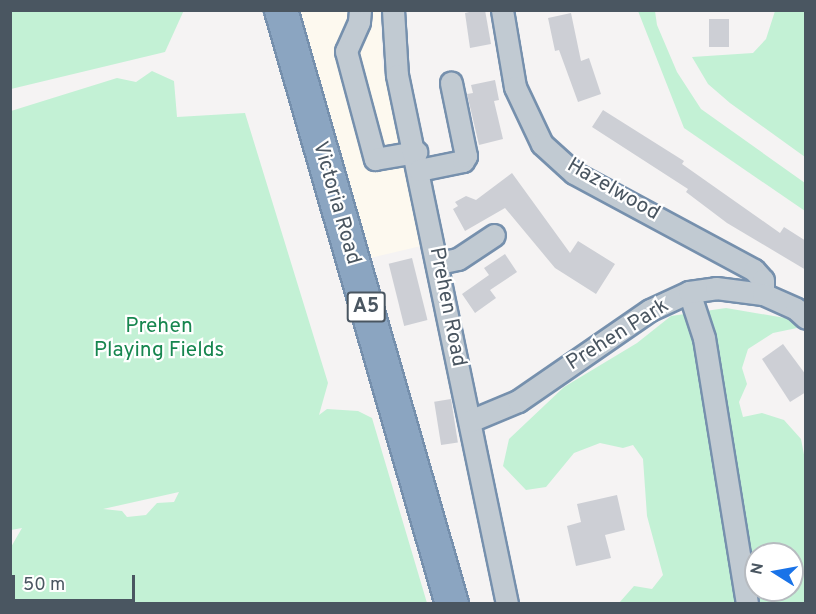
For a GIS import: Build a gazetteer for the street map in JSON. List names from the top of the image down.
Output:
{
  "streets": {
    "highway": ["Victoria Road", "A5"],
    "street": ["Hazelwood", "Prehen Road", "Prehen Park"]
  },
  "crossings": [
    ["Hazelwood", "Prehen Park"],
    ["Prehen Road", "Prehen Park"]
  ],
  "parks": ["Prehen Playing Fields"],
  "scale_bar": "50 m",
  "north": "left"
}
